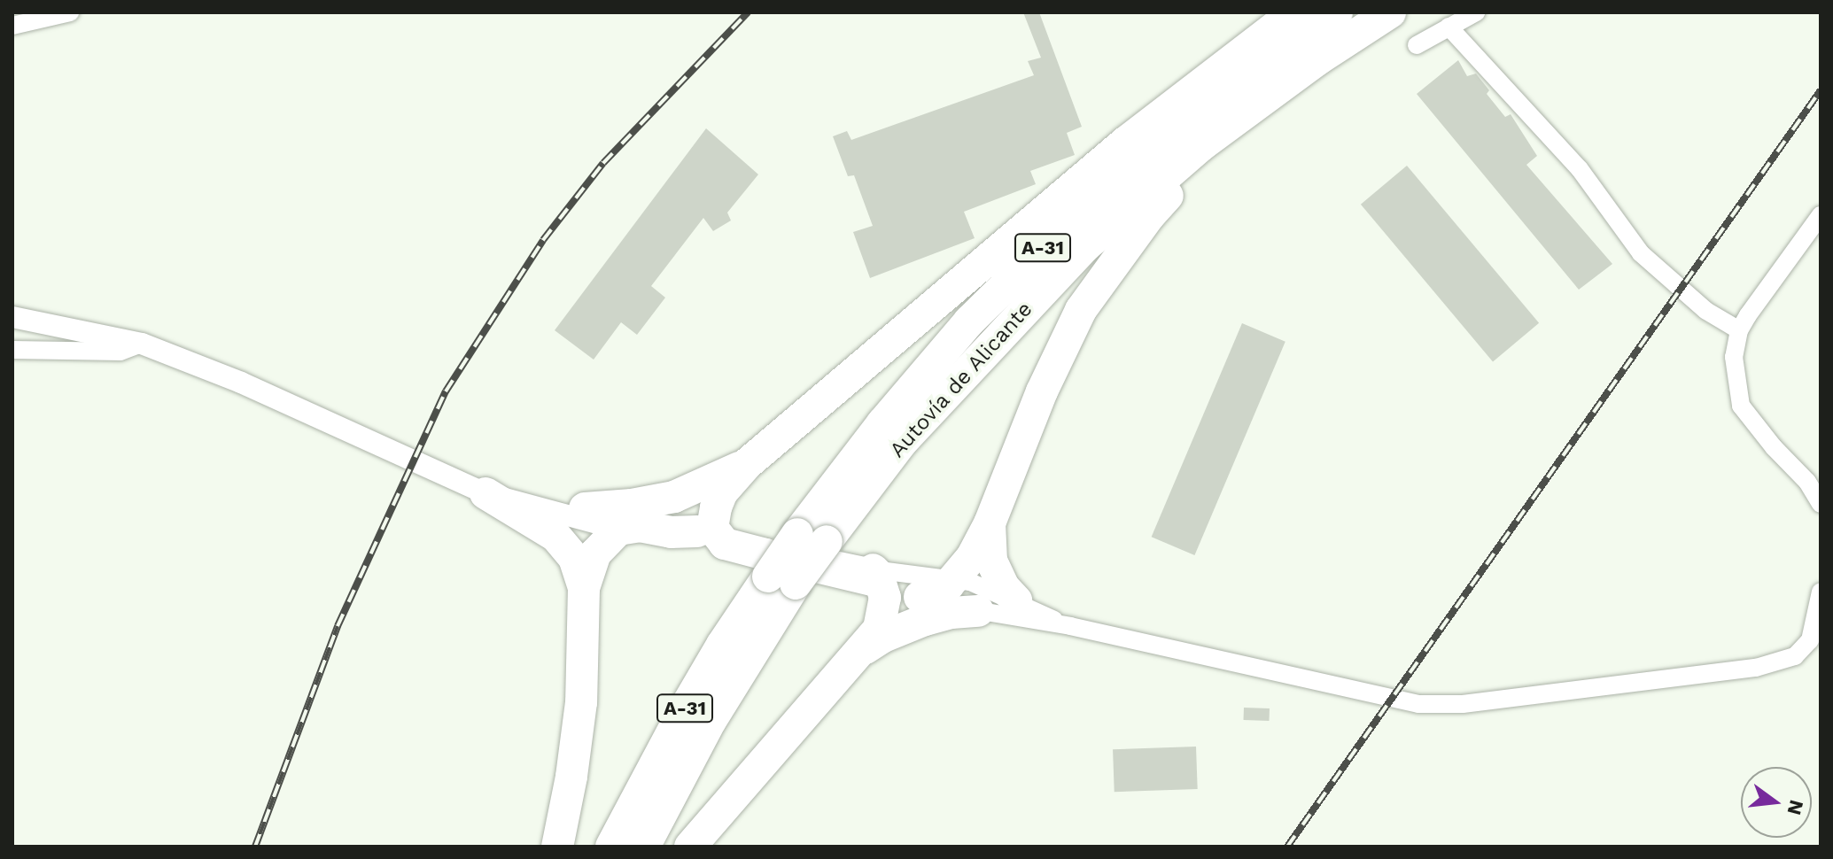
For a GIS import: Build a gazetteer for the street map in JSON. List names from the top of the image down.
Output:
{
  "streets": {
    "highway": ["A-31", "Autovía de Alicante"]
  },
  "north": "right"
}
